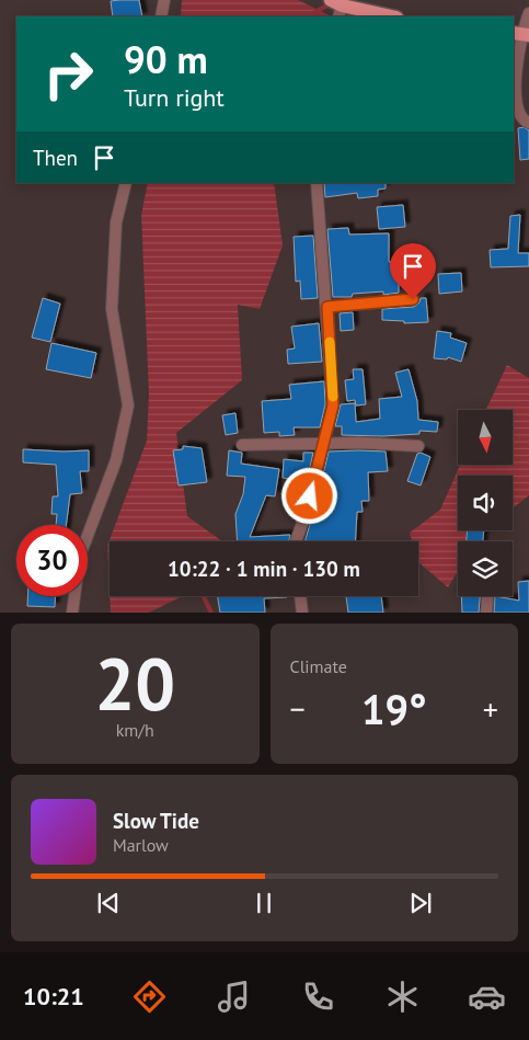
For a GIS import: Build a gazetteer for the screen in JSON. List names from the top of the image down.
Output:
{
  "north": "bottom",
  "page": {
    "turn": ["90 m", "Turn right"],
    "then": "Then",
    "limit": "30",
    "trip": "10:22 · 1 min · 130 m",
    "tile": [
      ["20", "km/h"],
      "Climate"
    ],
    "heat": ["−", "19°", "+"],
    "song": ["Slow Tide", "Marlow"],
    "tabs": "10:21"
  }
}
